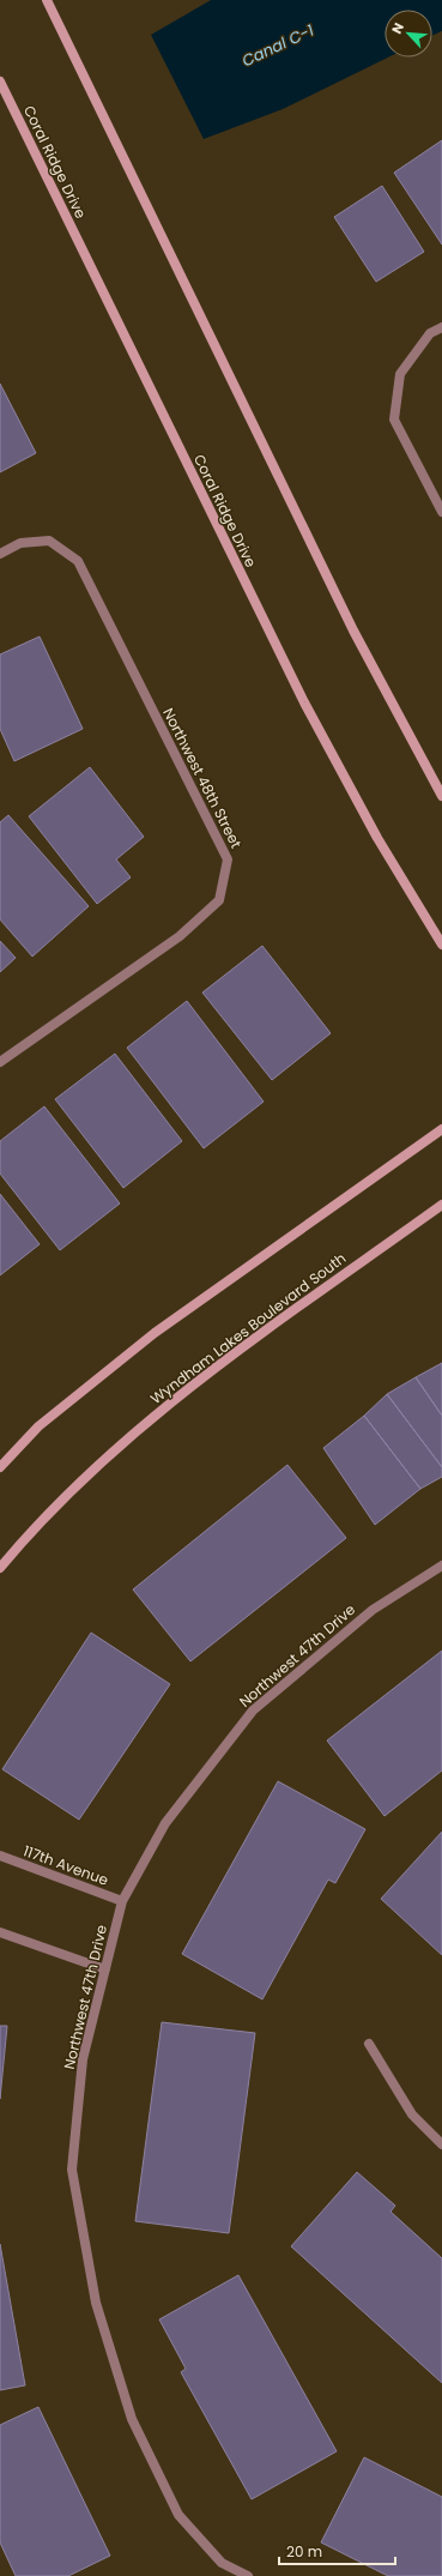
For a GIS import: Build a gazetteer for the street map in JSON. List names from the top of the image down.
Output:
{
  "streets": {
    "main road": ["Coral Ridge Drive", "Wyndham Lakes Boulevard South"],
    "street": ["Northwest 48th Street", "Northwest 47th Drive", "117th Avenue"]
  },
  "crossings": [
    ["Northwest 47th Drive", "117th Avenue"]
  ],
  "water": ["Canal C-1"],
  "scale_bar": "20 m",
  "north": "top left"
}
